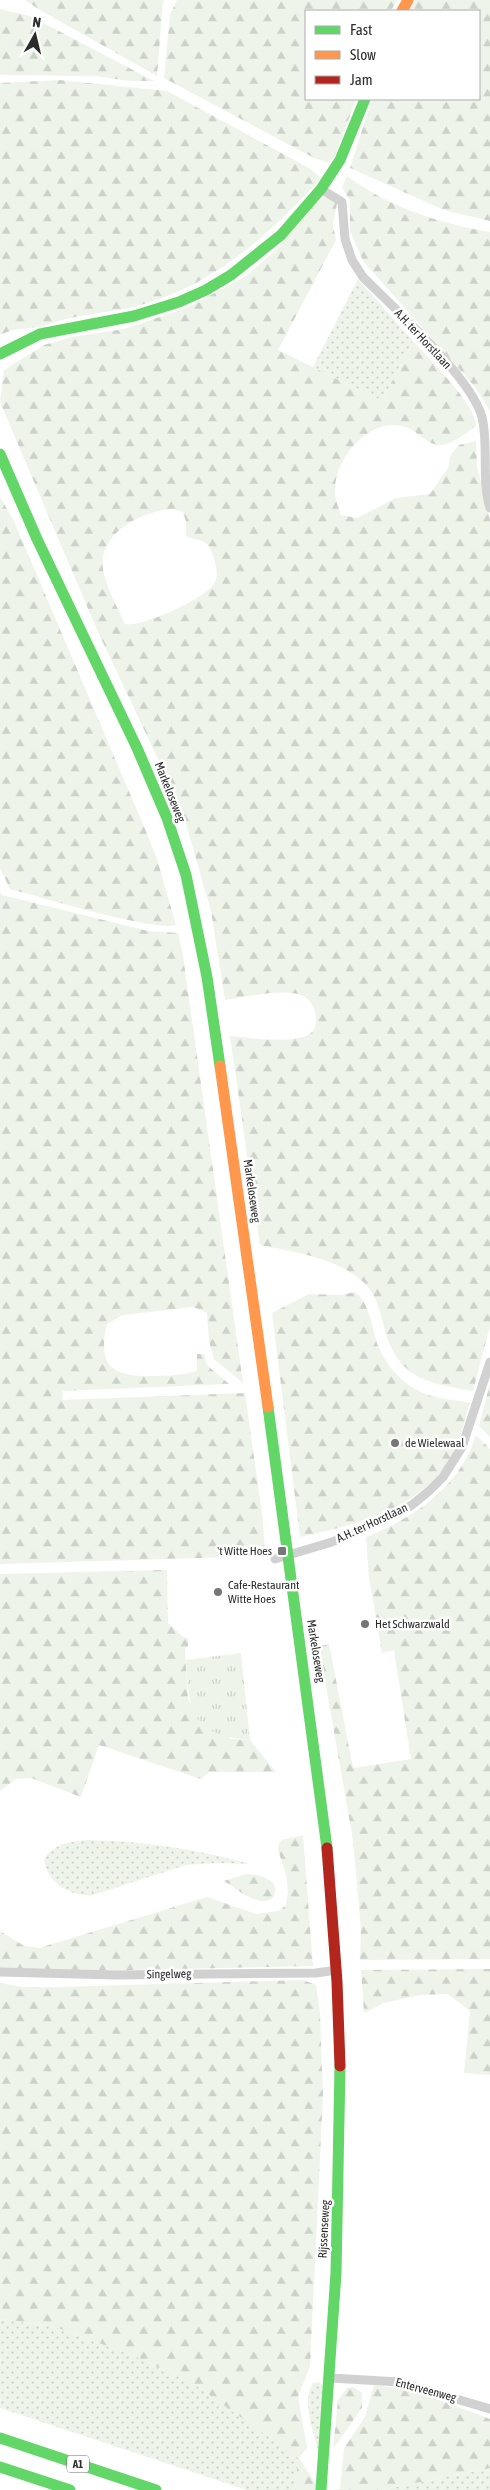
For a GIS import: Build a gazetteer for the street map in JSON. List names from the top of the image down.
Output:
{
  "streets": {
    "main road": ["Markeloseweg", "Rijssenseweg", "A1"],
    "street": ["A.H. ter Horstlaan", "Singelweg", "Enterveenweg"]
  },
  "crossings": [
    ["A.H. ter Horstlaan", "Markeloseweg"],
    ["Markeloseweg", "Singelweg"],
    ["Markeloseweg", "Rijssenseweg"],
    ["Singelweg", "Rijssenseweg"],
    ["Rijssenseweg", "Enterveenweg"]
  ],
  "places": {
    "other": ["de Wielewaal", "Cafe-Restaurant Witte Hoes", "Het Schwarzwald"],
    "transit": ["'t Witte Hoes"]
  },
  "legend": ["Fast", "Slow", "Jam"],
  "north": "top"
}
